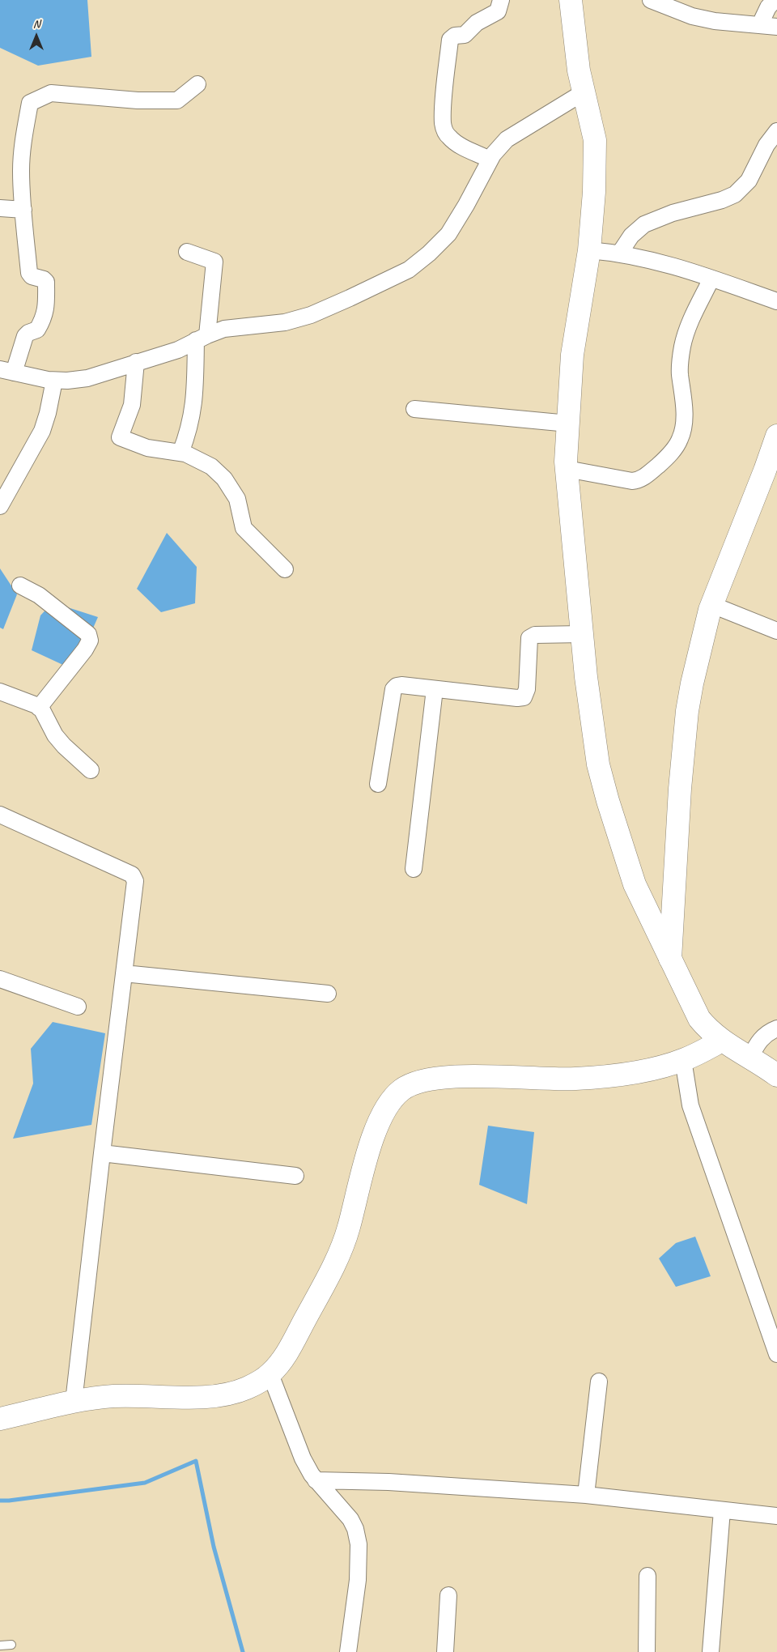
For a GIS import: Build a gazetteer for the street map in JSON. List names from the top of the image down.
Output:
{
  "north": "top"
}
